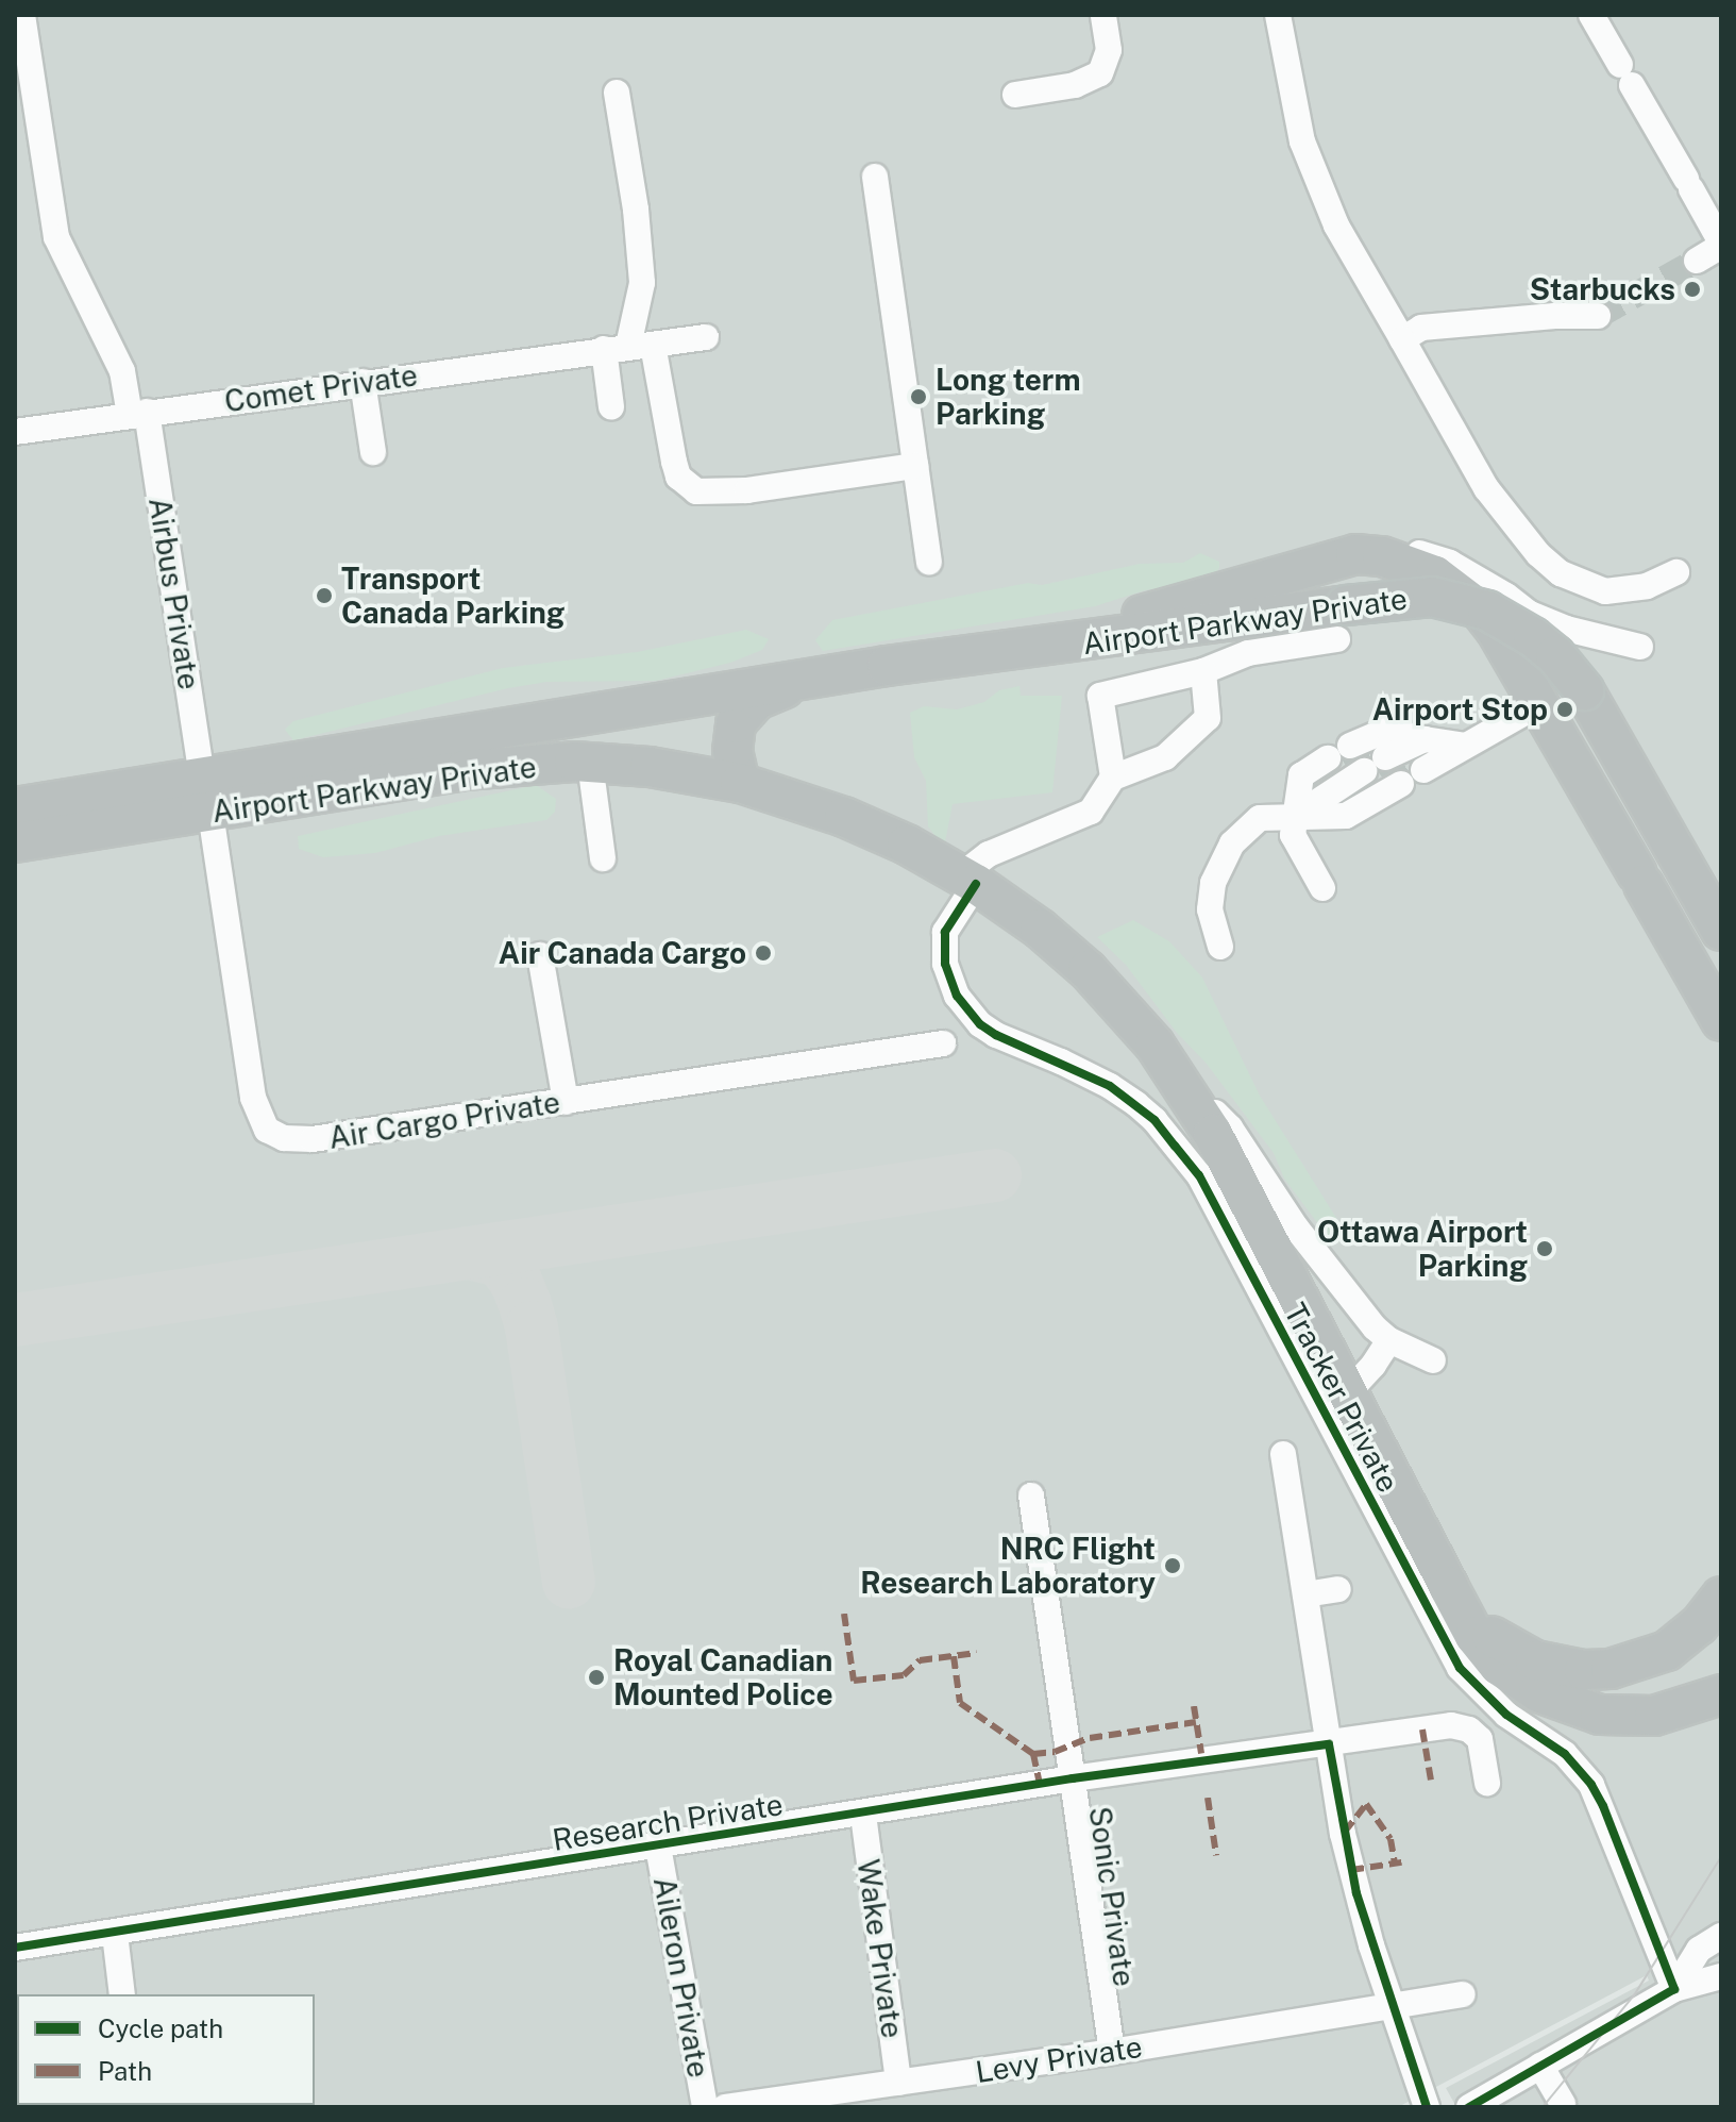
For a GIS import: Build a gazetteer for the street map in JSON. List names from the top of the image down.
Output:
{
  "streets": {
    "highway": ["Airport Parkway Private"],
    "street": [
      "Comet Private",
      "Airbus Private",
      "Air Cargo Private",
      "Tracker Private",
      "Research Private",
      "Sonic Private",
      "Wake Private",
      "Aileron Private",
      "Levy Private"
    ]
  },
  "crossings": [
    ["Comet Private", "Airbus Private"],
    ["Airbus Private", "Airport Parkway Private"],
    ["Airport Parkway Private", "Air Cargo Private"],
    ["Airport Parkway Private", "Tracker Private"],
    ["Research Private", "Sonic Private"],
    ["Research Private", "Wake Private"],
    ["Research Private", "Aileron Private"],
    ["Sonic Private", "Levy Private"],
    ["Wake Private", "Levy Private"]
  ],
  "places": [
    "Starbucks",
    "Long term Parking",
    "Transport Canada Parking",
    "Airport Stop",
    "Air Canada Cargo",
    "Ottawa Airport Parking",
    "NRC Flight Research Laboratory",
    "Royal Canadian Mounted Police"
  ],
  "legend": ["Cycle path", "Path"]
}
